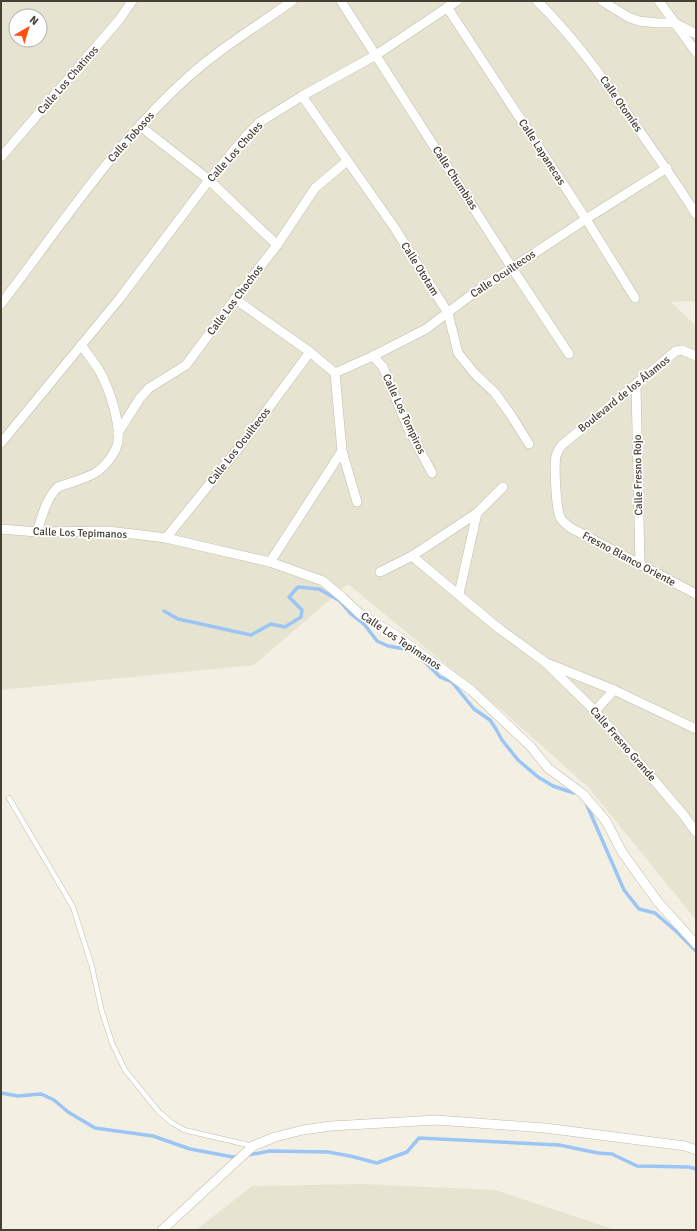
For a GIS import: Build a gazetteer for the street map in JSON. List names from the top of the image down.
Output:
{
  "streets": {
    "street": [
      "Calle Los Chatinos",
      "Calle Otomíes",
      "Calle Tobosos",
      "Calle Los Choles",
      "Calle Lapanecas",
      "Calle Chumbias",
      "Calle Ototam",
      "Calle Ocuiltecos",
      "Calle Los Chochos",
      "Boulevard de los Álamos",
      "Calle Los Tompiros",
      "Calle Los Ocuiltecos",
      "Calle Fresno Rojo",
      "Calle Los Tepimanos",
      "Fresno Blanco Oriente",
      "Calle Fresno Grande"
    ]
  },
  "crossings": [
    ["Calle Otomíes", "Calle Ocuiltecos"],
    ["Calle Los Choles", "Calle Lapanecas"],
    ["Calle Los Choles", "Calle Chumbias"],
    ["Calle Los Choles", "Calle Ototam"],
    ["Calle Lapanecas", "Calle Ocuiltecos"],
    ["Calle Chumbias", "Calle Ocuiltecos"],
    ["Calle Ototam", "Calle Ocuiltecos"],
    ["Calle Ototam", "Calle Los Chochos"],
    ["Calle Ocuiltecos", "Calle Los Tompiros"],
    ["Boulevard de los Álamos", "Calle Fresno Rojo"],
    ["Boulevard de los Álamos", "Fresno Blanco Oriente"],
    ["Calle Los Ocuiltecos", "Calle Los Tepimanos"],
    ["Calle Fresno Rojo", "Fresno Blanco Oriente"]
  ],
  "north": "top right"
}
